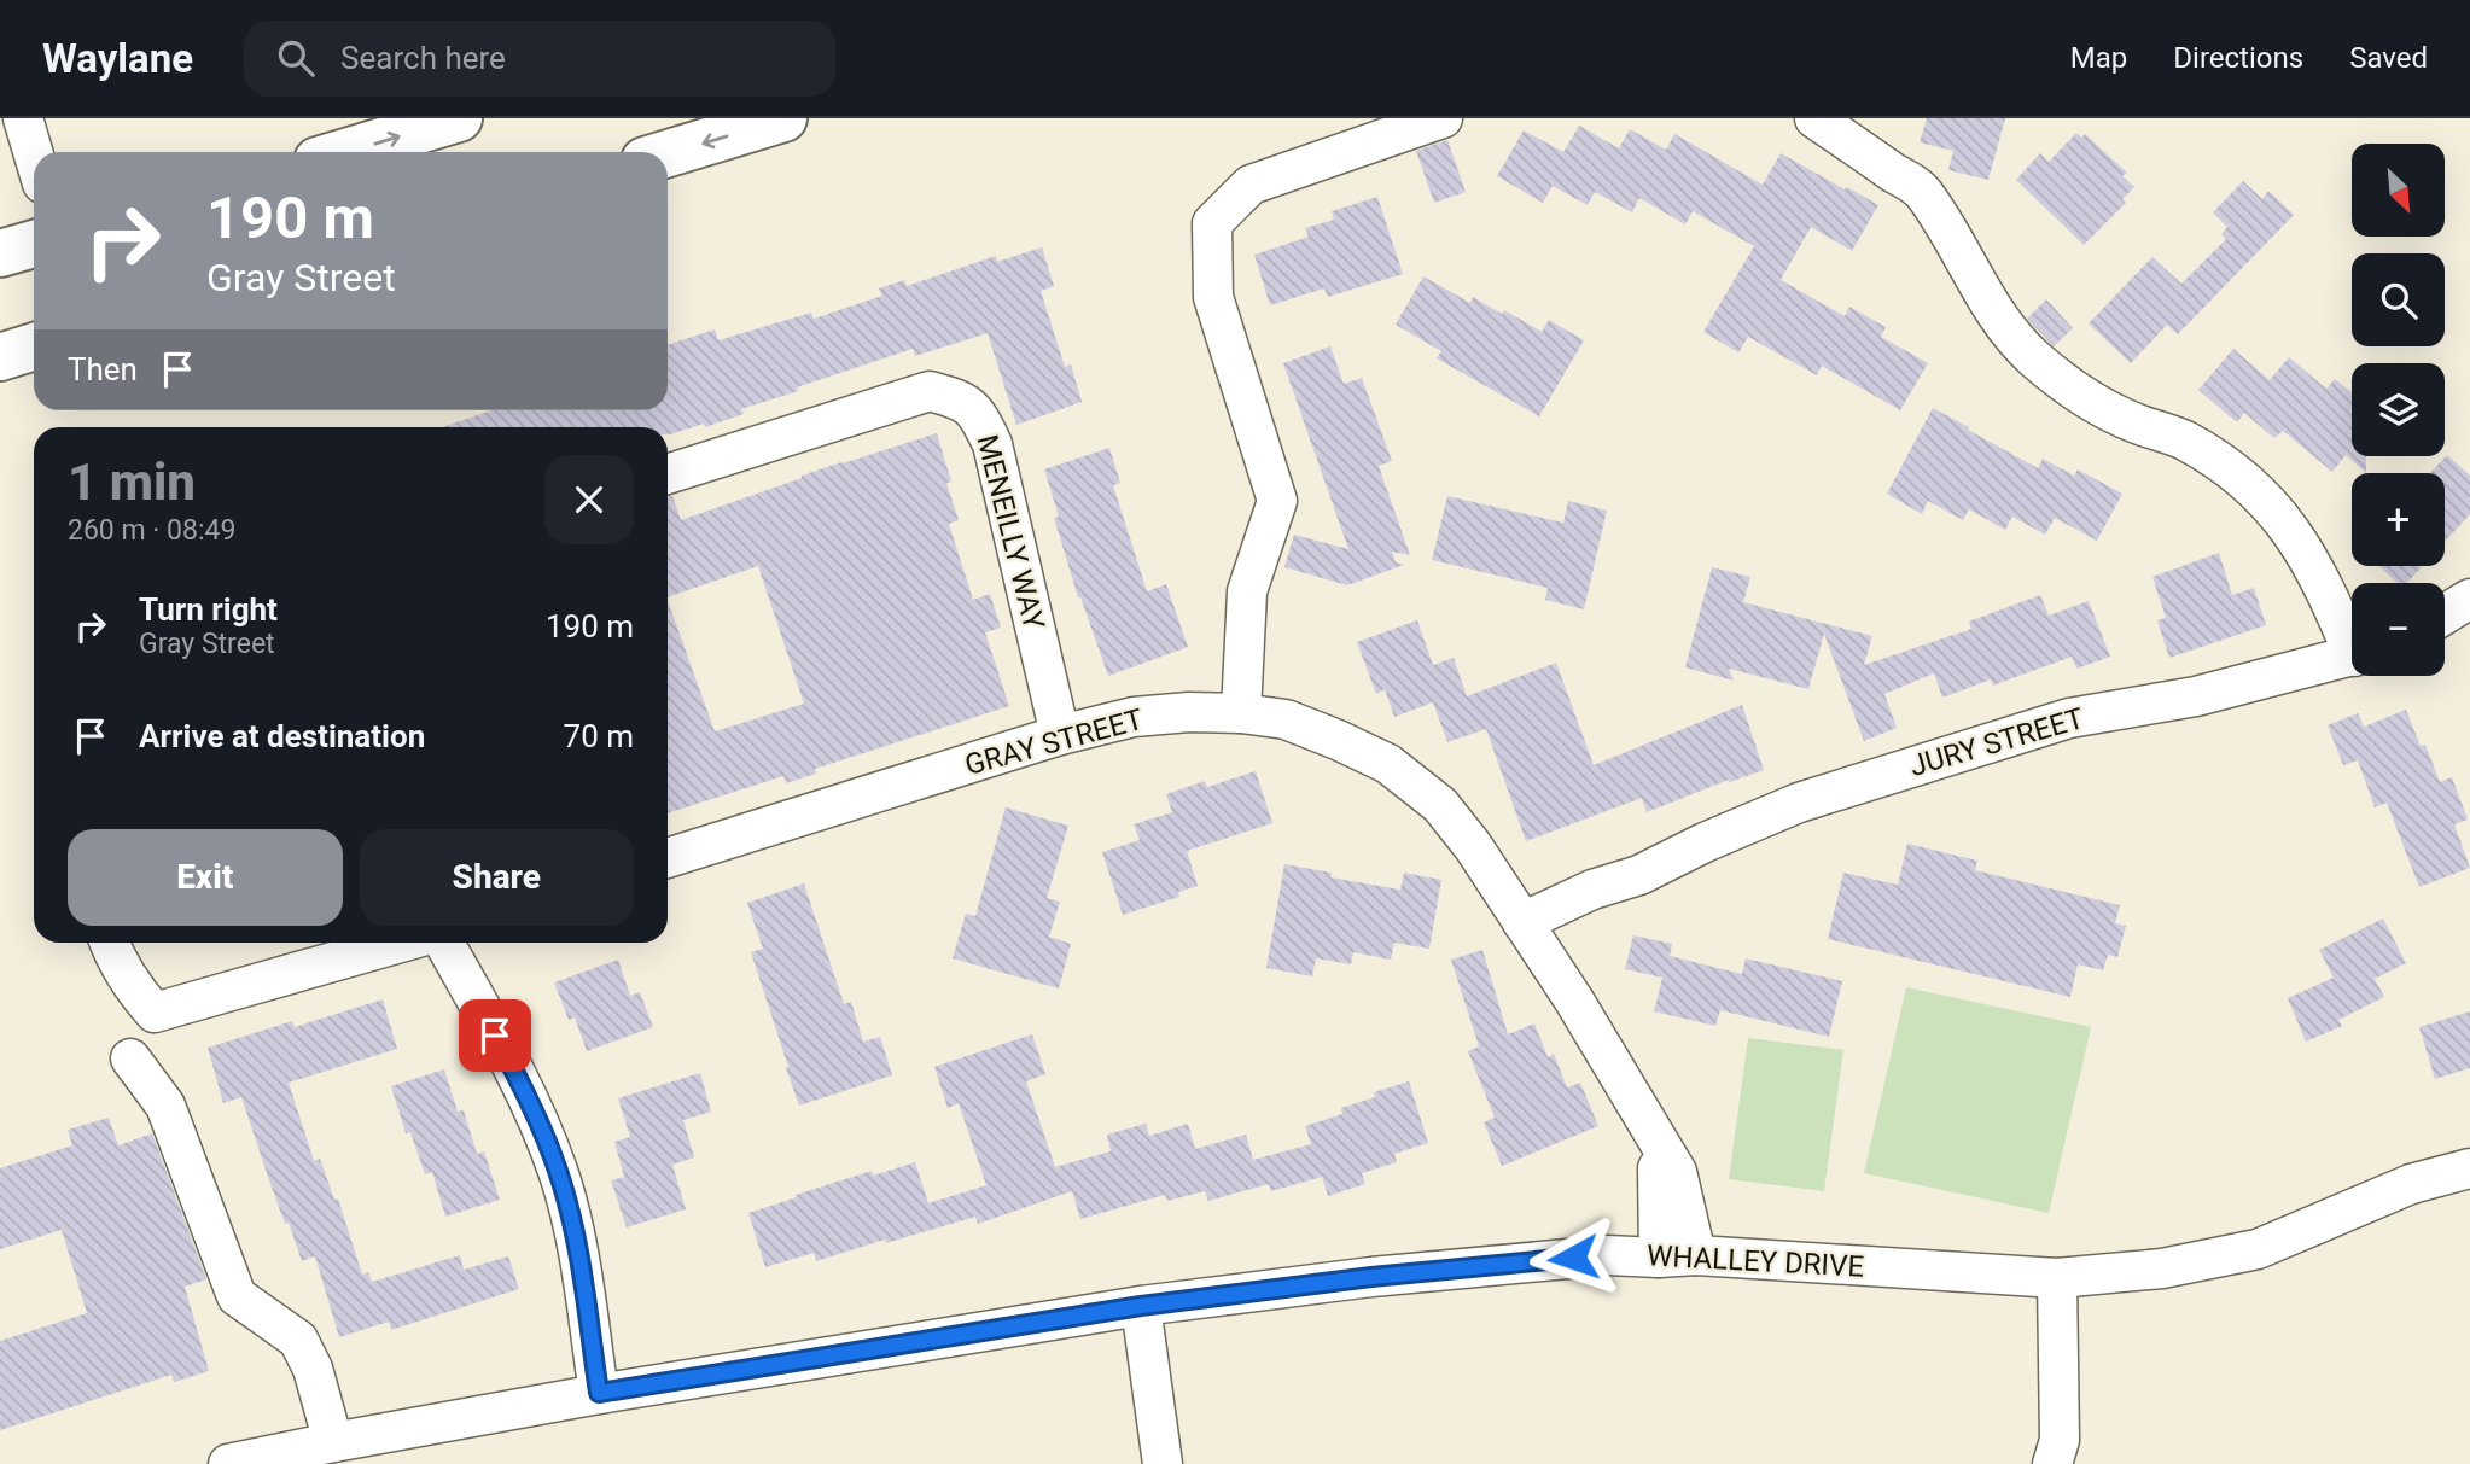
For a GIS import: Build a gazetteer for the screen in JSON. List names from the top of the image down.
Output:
{
  "streets": {
    "street": [
      "MENEILLY WAY",
      "GRAY STREET",
      "JURY STREET",
      "WHALLEY DRIVE"
    ]
  },
  "crossings": [
    ["MENEILLY WAY", "GRAY STREET"],
    ["GRAY STREET", "JURY STREET"],
    ["GRAY STREET", "WHALLEY DRIVE"]
  ],
  "north": "bottom right",
  "page": {
    "header": "Waylane",
    "search": "Search here",
    "nav": ["Map", "Directions", "Saved"],
    "map_buttons": ["+", "−"],
    "turn": ["190 m", "Gray Street"],
    "then": "Then",
    "heading": ["1 min", "260 m · 08:49"],
    "list": [
      {
        "name": "Turn right",
        "note": "Gray Street",
        "value": "190 m"
      },
      {
        "name": "Arrive at destination",
        "value": "70 m"
      }
    ],
    "buttons": ["Exit", "Share"]
  }
}
